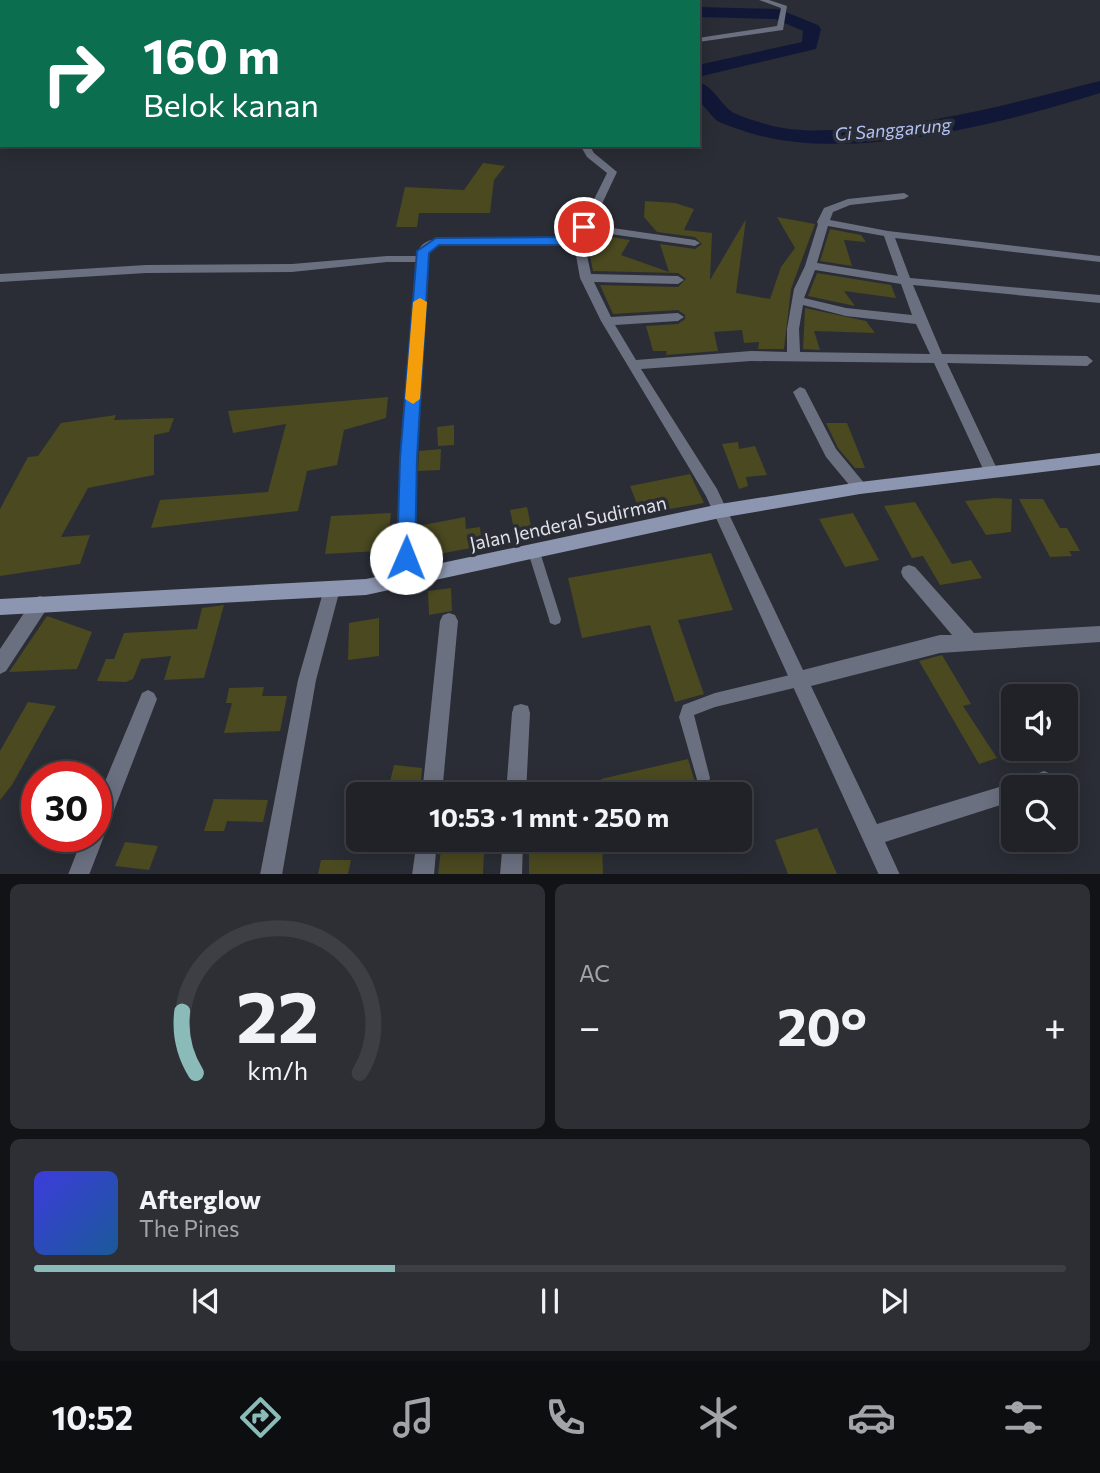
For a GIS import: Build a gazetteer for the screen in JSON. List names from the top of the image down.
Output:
{
  "streets": {
    "main road": ["Jalan Jenderal Sudirman"]
  },
  "water": ["Ci Sanggarung"],
  "page": {
    "turn": ["160 m", "Belok kanan"],
    "limit": "30",
    "trip": "10:53 · 1 mnt · 250 m",
    "tile": "AC",
    "heat": ["−", "20°", "+"],
    "song": ["Afterglow", "The Pines"],
    "tabs": "10:52",
    "gauge": ["22", "km/h"]
  }
}
